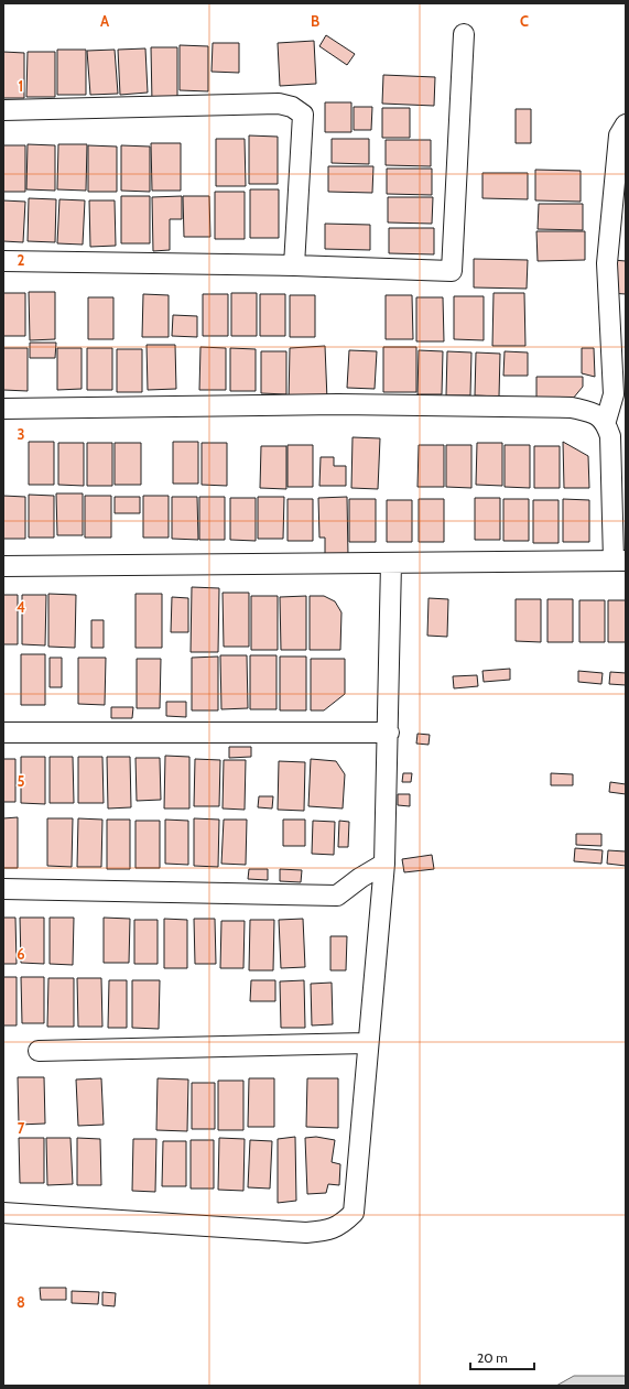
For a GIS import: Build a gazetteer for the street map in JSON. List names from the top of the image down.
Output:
{
  "scale_bar": "20 m",
  "grid": {
    "columns": ["A", "B", "C"],
    "rows": [
      "1",
      "2",
      "3",
      "4",
      "5",
      "6",
      "7",
      "8"
    ]
  }
}
